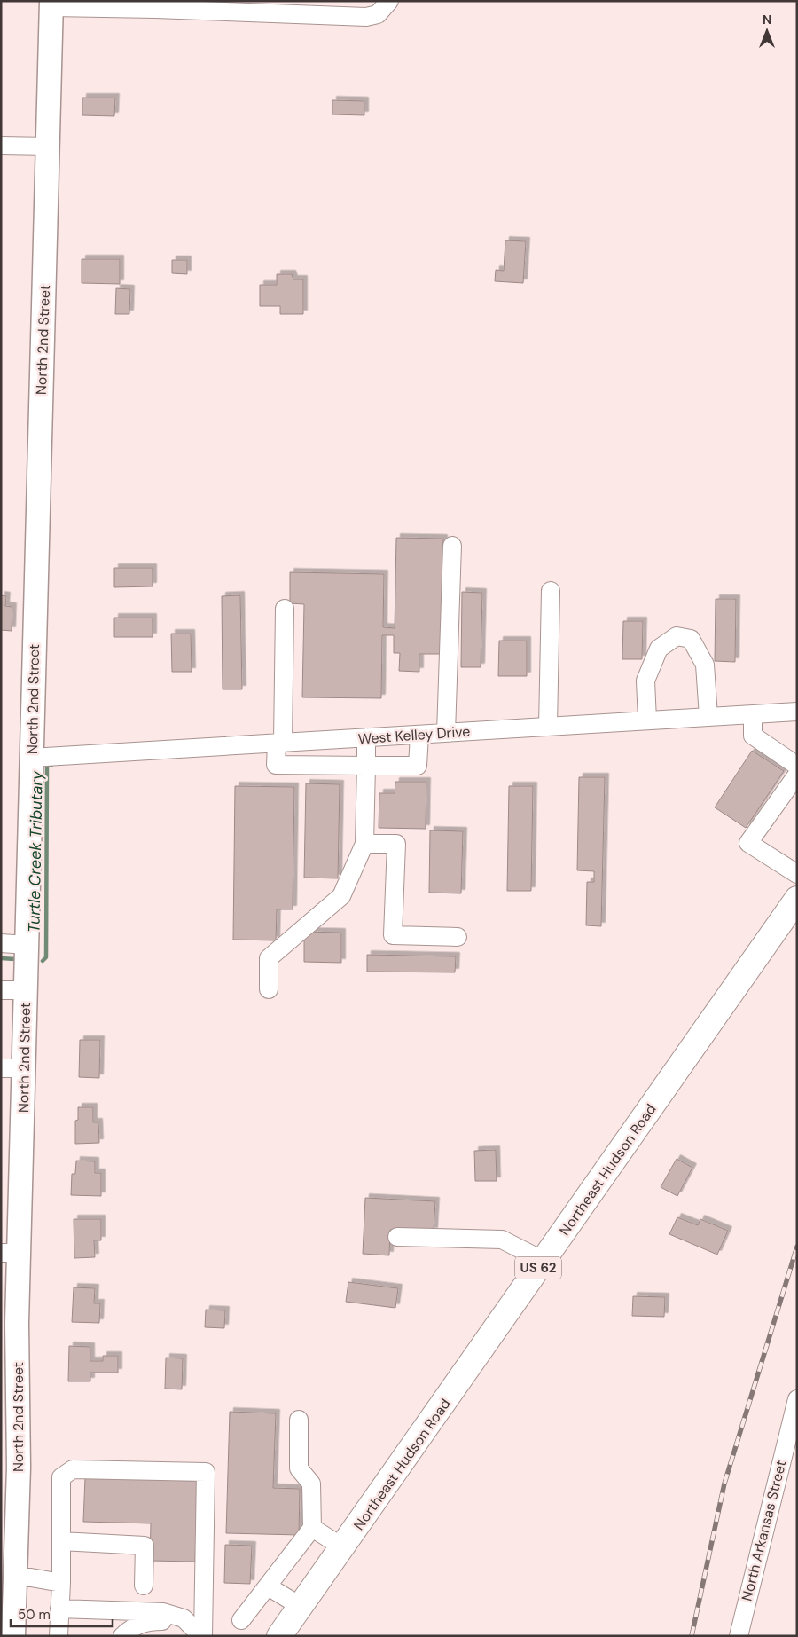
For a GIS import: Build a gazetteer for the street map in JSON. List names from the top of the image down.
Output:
{
  "streets": {
    "highway": ["Northeast Hudson Road", "US 62"],
    "main road": ["North 2nd Street"],
    "street": ["West Kelley Drive", "North Arkansas Street"]
  },
  "crossings": [
    ["North 2nd Street", "West Kelley Drive"]
  ],
  "water": ["Turtle Creek Tributary"],
  "scale_bar": "50 m",
  "north": "top"
}
